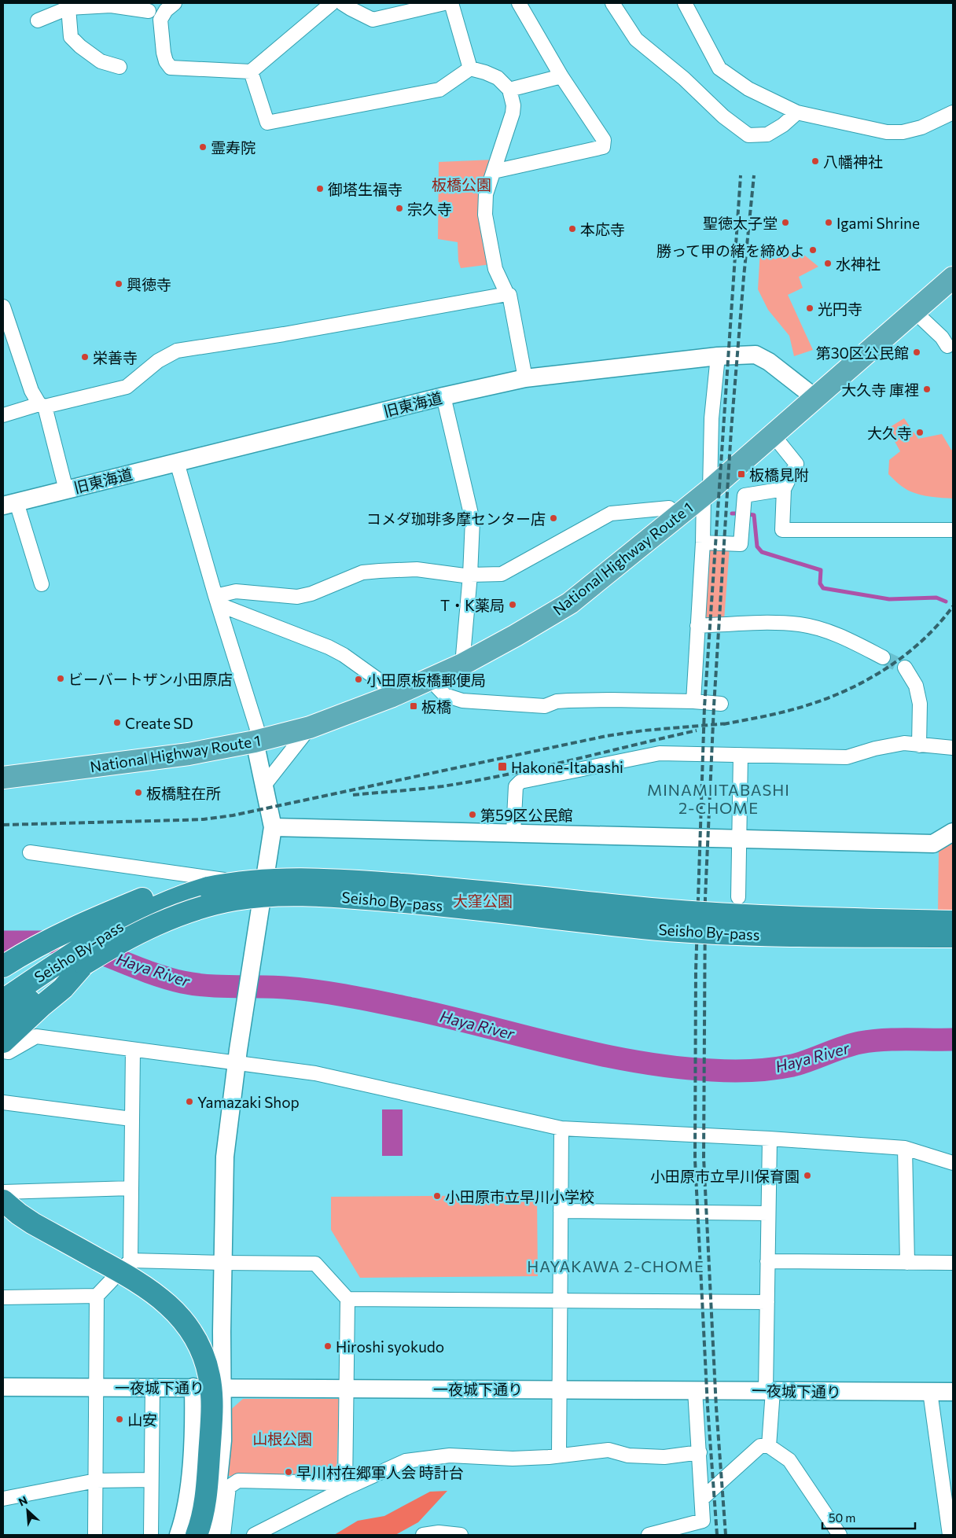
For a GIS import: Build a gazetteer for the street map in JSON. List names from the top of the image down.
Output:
{
  "streets": {
    "highway": ["National Highway Route 1", "Seisho By-pass"],
    "street": ["旧東海道", "一夜城下通り"]
  },
  "crossings": [
    ["旧東海道", "National Highway Route 1"]
  ],
  "districts": ["MINAMIITABASHI 2-CHOME", "HAYAKAWA 2-CHOME"],
  "water": ["Haya River"],
  "parks": ["板橋公園", "大窪公園", "山根公園"],
  "places": {
    "other": [
      "霊寿院",
      "八幡神社",
      "御塔生福寺",
      "宗久寺",
      "聖徳太子堂",
      "Igami Shrine",
      "本応寺",
      "勝って甲の緒を締めよ",
      "水神社",
      "興徳寺",
      "光円寺",
      "第30区公民館",
      "栄善寺",
      "大久寺 庫裡",
      "大久寺",
      "コメダ珈琲多摩センター店",
      "T・K薬局",
      "ビーバートザン小田原店",
      "小田原板橋郵便局",
      "Create SD",
      "板橋駐在所",
      "第59区公民館",
      "Yamazaki Shop",
      "小田原市立早川保育園",
      "小田原市立早川小学校",
      "Hiroshi syokudo",
      "山安",
      "早川村在郷軍人会 時計台"
    ],
    "transit": ["板橋見附", "板橋", "Hakone-Itabashi"]
  },
  "scale_bar": "50 m",
  "north": "top left"
}
